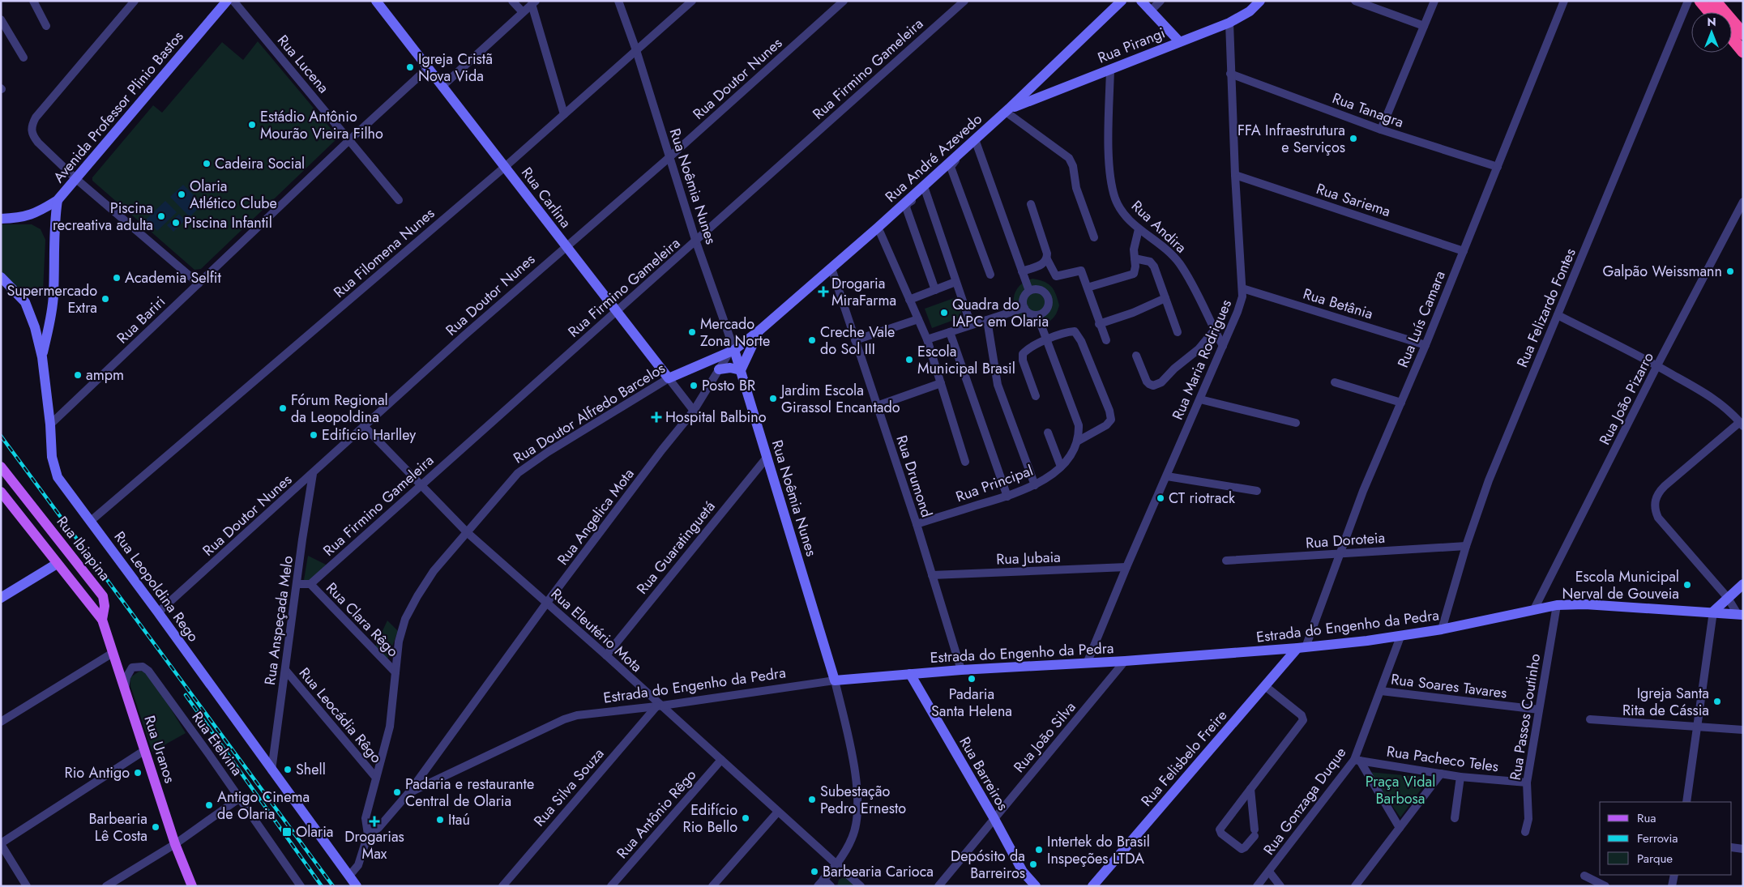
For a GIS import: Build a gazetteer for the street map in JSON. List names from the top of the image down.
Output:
{
  "streets": {
    "main road": ["Rua Ibiapina", "Rua Uranos"],
    "street": [
      "Rua Pirangi",
      "Rua Lucena",
      "Rua Firmino Gameleira",
      "Rua Doutor Nunes",
      "Avenida Professor Plinio Bastos",
      "Rua Tanagra",
      "Rua André Azevedo",
      "Rua Noêmia Nunes",
      "Rua Carlina",
      "Rua Sariema",
      "Rua Andira",
      "Rua Filomena Nunes",
      "Rua Betânia",
      "Rua Felizardo Fontes",
      "Rua Luís Camara",
      "Rua Bariri",
      "Rua Maria Rodrigues",
      "Rua João Pizarro",
      "Rua Doutor Alfredo Barcelos",
      "Rua Drumond",
      "Rua Principal",
      "Rua Angelica Mota",
      "Rua Doroteia",
      "Rua Guaratinguetá",
      "Rua Jubaia",
      "Rua Leopoldina Rego",
      "Rua Clara Rêgo",
      "Rua Anspeçada Melo",
      "Estrada do Engenho da Pedra",
      "Rua Eleutério Mota",
      "Rua Soares Tavares",
      "Rua Leocádia Rêgo",
      "Rua Passos Coutinho",
      "Rua João Silva",
      "Rua Etelvina",
      "Rua Felisbelo Freire",
      "Rua Pacheco Teles",
      "Rua Barreiros",
      "Rua Silva Souza",
      "Rua Gonzaga Duque",
      "Rua Antônio Rêgo"
    ]
  },
  "crossings": [
    ["Rua Pirangi", "Rua André Azevedo"],
    ["Rua Pirangi", "Rua Andira"],
    ["Rua Pirangi", "Rua Maria Rodrigues"],
    ["Rua Lucena", "Rua Bariri"],
    ["Rua Firmino Gameleira", "Rua Noêmia Nunes"],
    ["Rua Firmino Gameleira", "Rua Carlina"],
    ["Rua Firmino Gameleira", "Rua Clara Rêgo"],
    ["Rua Firmino Gameleira", "Rua Eleutério Mota"],
    ["Rua Doutor Nunes", "Rua Noêmia Nunes"],
    ["Rua Doutor Nunes", "Rua Carlina"],
    ["Rua Doutor Nunes", "Rua Leopoldina Rego"],
    ["Rua Doutor Nunes", "Rua Anspeçada Melo"],
    ["Rua Doutor Nunes", "Rua Eleutério Mota"],
    ["Rua Tanagra", "Rua Luís Camara"],
    ["Rua Tanagra", "Rua Maria Rodrigues"],
    ["Rua André Azevedo", "Rua Noêmia Nunes"],
    ["Rua André Azevedo", "Rua Doutor Alfredo Barcelos"],
    ["Rua André Azevedo", "Rua Drumond"],
    ["Rua André Azevedo", "Rua Angelica Mota"],
    ["Rua Noêmia Nunes", "Rua Filomena Nunes"],
    ["Rua Noêmia Nunes", "Rua Doutor Alfredo Barcelos"],
    ["Rua Noêmia Nunes", "Rua Angelica Mota"],
    ["Rua Noêmia Nunes", "Rua Guaratinguetá"],
    ["Rua Noêmia Nunes", "Estrada do Engenho da Pedra"],
    ["Rua Noêmia Nunes", "Rua Eleutério Mota"],
    ["Rua Carlina", "Rua Filomena Nunes"],
    ["Rua Carlina", "Rua Bariri"],
    ["Rua Carlina", "Rua Doutor Alfredo Barcelos"],
    ["Rua Carlina", "Rua Angelica Mota"],
    ["Rua Sariema", "Rua Luís Camara"],
    ["Rua Sariema", "Rua Maria Rodrigues"],
    ["Rua Andira", "Rua Maria Rodrigues"],
    ["Rua Filomena Nunes", "Rua Leopoldina Rego"],
    ["Rua Betânia", "Rua Luís Camara"],
    ["Rua Betânia", "Rua Maria Rodrigues"],
    ["Rua Felizardo Fontes", "Rua Doroteia"],
    ["Rua Felizardo Fontes", "Estrada do Engenho da Pedra"],
    ["Rua Luís Camara", "Rua Doroteia"],
    ["Rua Luís Camara", "Estrada do Engenho da Pedra"],
    ["Rua Luís Camara", "Rua Felisbelo Freire"],
    ["Rua Bariri", "Rua Leopoldina Rego"],
    ["Rua Maria Rodrigues", "Rua Jubaia"],
    ["Rua Maria Rodrigues", "Estrada do Engenho da Pedra"],
    ["Rua João Pizarro", "Estrada do Engenho da Pedra"],
    ["Rua Doutor Alfredo Barcelos", "Rua Angelica Mota"],
    ["Rua Doutor Alfredo Barcelos", "Rua Clara Rêgo"],
    ["Rua Doutor Alfredo Barcelos", "Estrada do Engenho da Pedra"],
    ["Rua Doutor Alfredo Barcelos", "Rua Eleutério Mota"],
    ["Rua Doutor Alfredo Barcelos", "Rua Leocádia Rêgo"],
    ["Rua Drumond", "Rua Principal"],
    ["Rua Drumond", "Rua Jubaia"],
    ["Rua Drumond", "Estrada do Engenho da Pedra"],
    ["Rua Angelica Mota", "Estrada do Engenho da Pedra"],
    ["Rua Angelica Mota", "Rua Eleutério Mota"],
    ["Rua Guaratinguetá", "Rua Eleutério Mota"],
    ["Rua Ibiapina", "Rua Uranos"],
    ["Rua Leopoldina Rego", "Rua Anspeçada Melo"],
    ["Rua Anspeçada Melo", "Rua Leocádia Rêgo"],
    ["Estrada do Engenho da Pedra", "Rua Eleutério Mota"],
    ["Estrada do Engenho da Pedra", "Rua Passos Coutinho"],
    ["Estrada do Engenho da Pedra", "Rua João Silva"],
    ["Estrada do Engenho da Pedra", "Rua Felisbelo Freire"],
    ["Estrada do Engenho da Pedra", "Rua Barreiros"],
    ["Estrada do Engenho da Pedra", "Rua Silva Souza"],
    ["Estrada do Engenho da Pedra", "Rua Gonzaga Duque"],
    ["Rua Eleutério Mota", "Rua Silva Souza"],
    ["Rua Eleutério Mota", "Rua Antônio Rêgo"],
    ["Rua Soares Tavares", "Rua Passos Coutinho"],
    ["Rua Soares Tavares", "Rua Gonzaga Duque"],
    ["Rua Passos Coutinho", "Rua Pacheco Teles"],
    ["Rua João Silva", "Rua Barreiros"],
    ["Rua Etelvina", "Rua Uranos"],
    ["Rua Pacheco Teles", "Rua Gonzaga Duque"]
  ],
  "parks": ["Praça Vidal Barbosa"],
  "places": {
    "other": [
      "Igreja Cristã Nova Vida",
      "Estádio Antônio Mourão Vieira Filho",
      "FFA Infraestrutura e Serviços",
      "Cadeira Social",
      "Olaria Atlético Clube",
      "Piscina recreativa adulta",
      "Piscina Infantil",
      "Galpão Weissmann",
      "Academia Selfit",
      "Supermercado Extra",
      "Quadra do IAPC em Olaria",
      "Mercado Zona Norte",
      "Creche Vale do Sol III",
      "Escola Municipal Brasil",
      "ampm",
      "Posto BR",
      "Jardim Escola Girassol Encantado",
      "Fórum Regional da Leopoldina",
      "Edificio Harlley",
      "CT riotrack",
      "Escola Municipal Nerval de Gouveia",
      "Padaria Santa Helena",
      "Igreja Santa Rita de Cássia",
      "Shell",
      "Rio Antigo",
      "Padaria e restaurante Central de Olaria",
      "Subestação Pedro Ernesto",
      "Antigo Cinema de Olaria",
      "Edifício Rio Bello",
      "Itaú",
      "Barbearia Lê Costa",
      "Intertek do Brasil Inspeções LTDA",
      "Depósito da Barreiros",
      "Barbearia Carioca"
    ],
    "health": ["Drogaria MiraFarma", "Hospital Balbino", "Drogarias Max"],
    "transit": ["Olaria"]
  },
  "legend": ["Rua", "Ferrovia", "Parque"],
  "north": "top"
}
